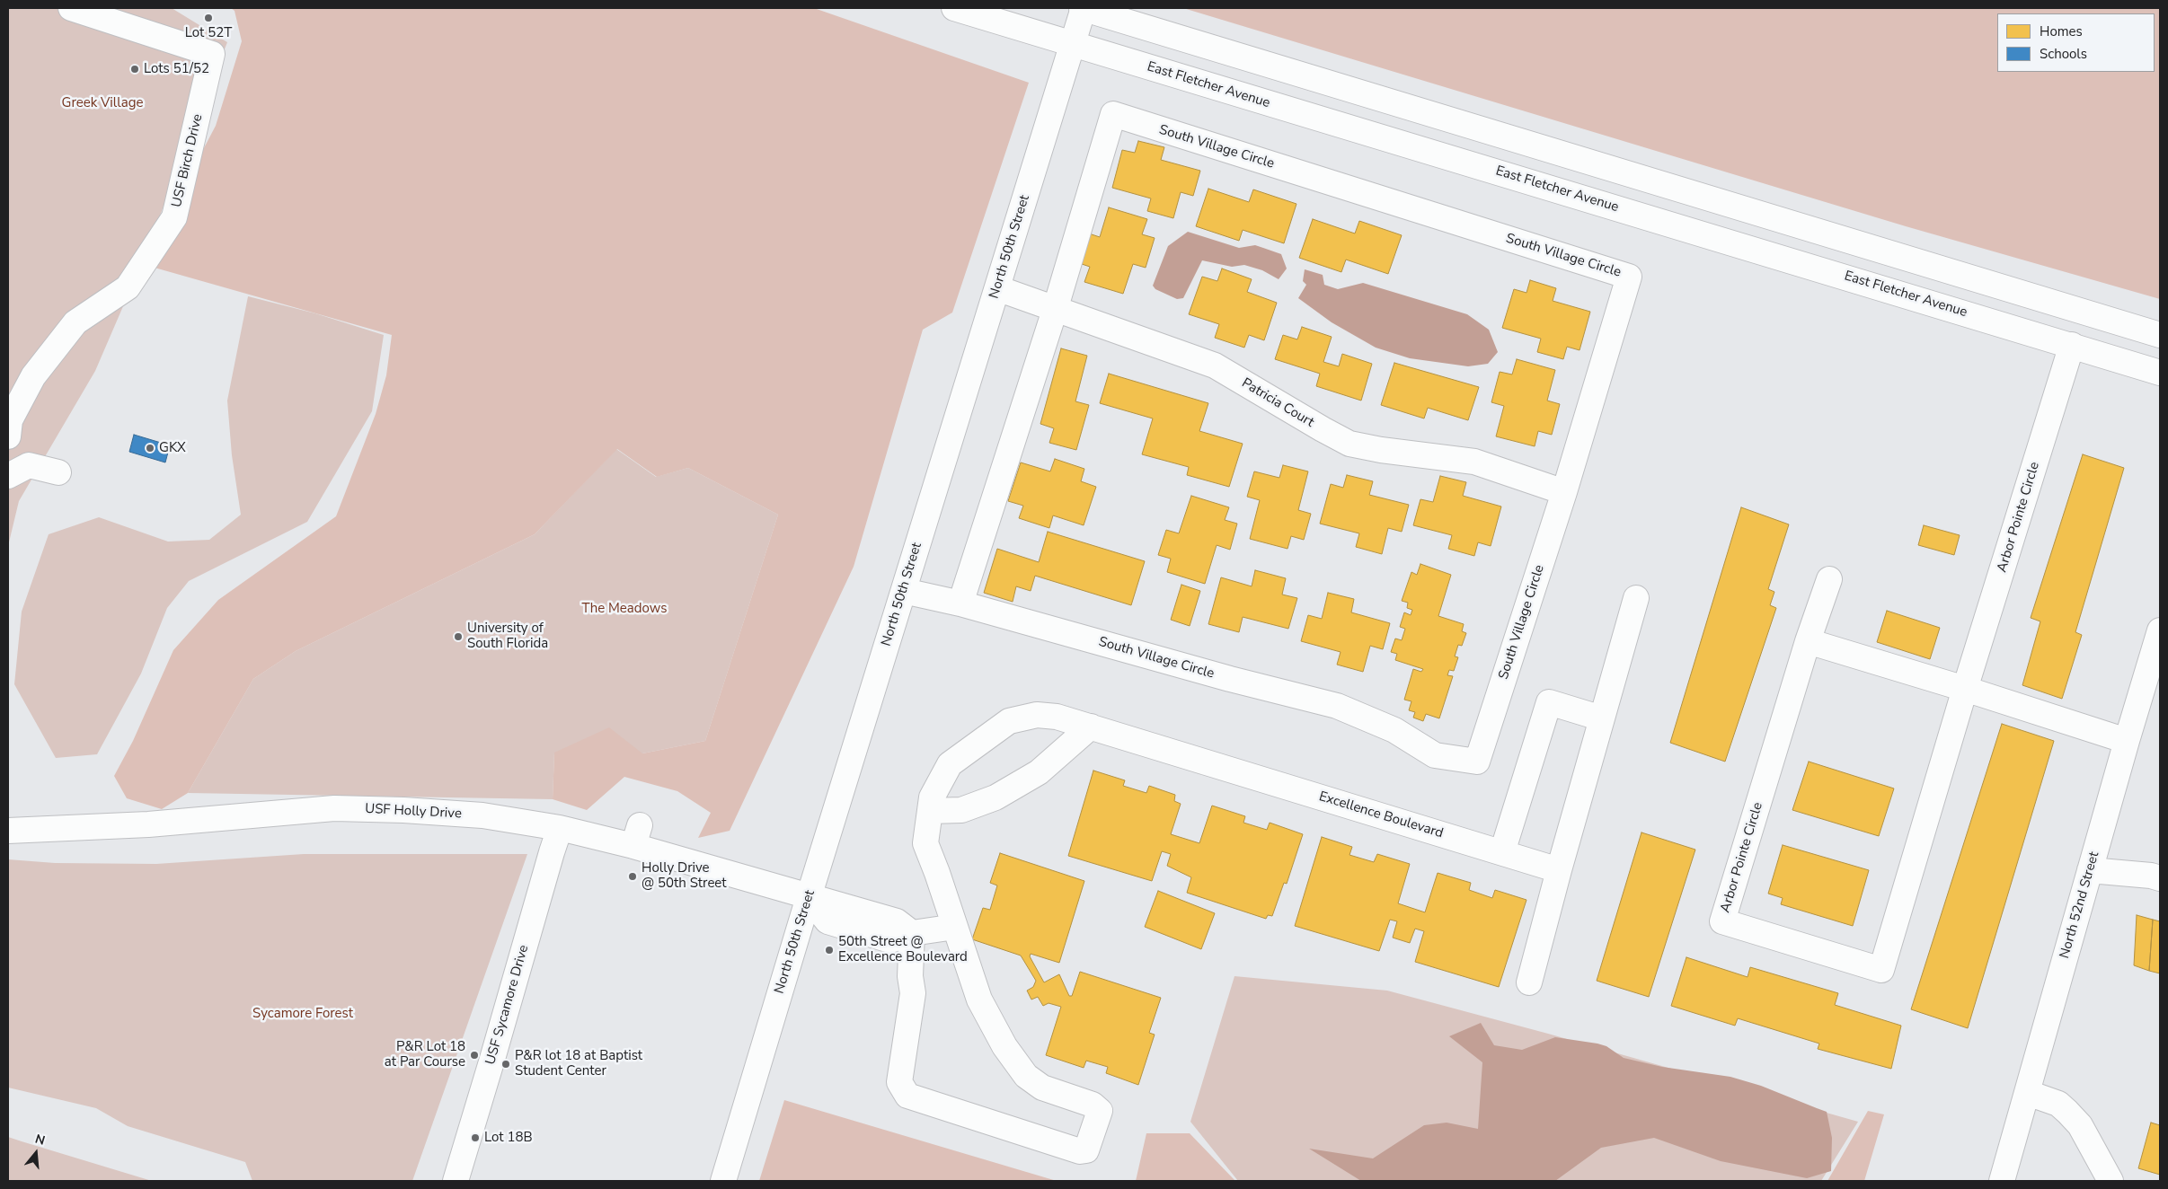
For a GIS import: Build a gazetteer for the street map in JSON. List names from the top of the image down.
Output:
{
  "streets": {
    "street": [
      "East Fletcher Avenue",
      "South Village Circle",
      "USF Birch Drive",
      "North 50th Street",
      "Patricia Court",
      "Arbor Pointe Circle",
      "USF Holly Drive",
      "Excellence Boulevard",
      "North 52nd Street",
      "USF Sycamore Drive"
    ]
  },
  "crossings": [
    ["East Fletcher Avenue", "North 50th Street"],
    ["East Fletcher Avenue", "Arbor Pointe Circle"],
    ["South Village Circle", "North 50th Street"],
    ["South Village Circle", "Patricia Court"],
    ["North 50th Street", "Patricia Court"],
    ["North 50th Street", "USF Holly Drive"],
    ["USF Holly Drive", "USF Sycamore Drive"]
  ],
  "parks": ["Greek Village", "The Meadows", "Sycamore Forest"],
  "places": [
    "Lot 52T",
    "Lots 51/52",
    "GKX",
    "University of South Florida",
    "Holly Drive @ 50th Street",
    "50th Street @ Excellence Boulevard",
    "P&R Lot 18 at Par Course",
    "P&R lot 18 at Baptist Student Center",
    "Lot 18B"
  ],
  "legend": ["Homes", "Schools"],
  "north": "top"
}
